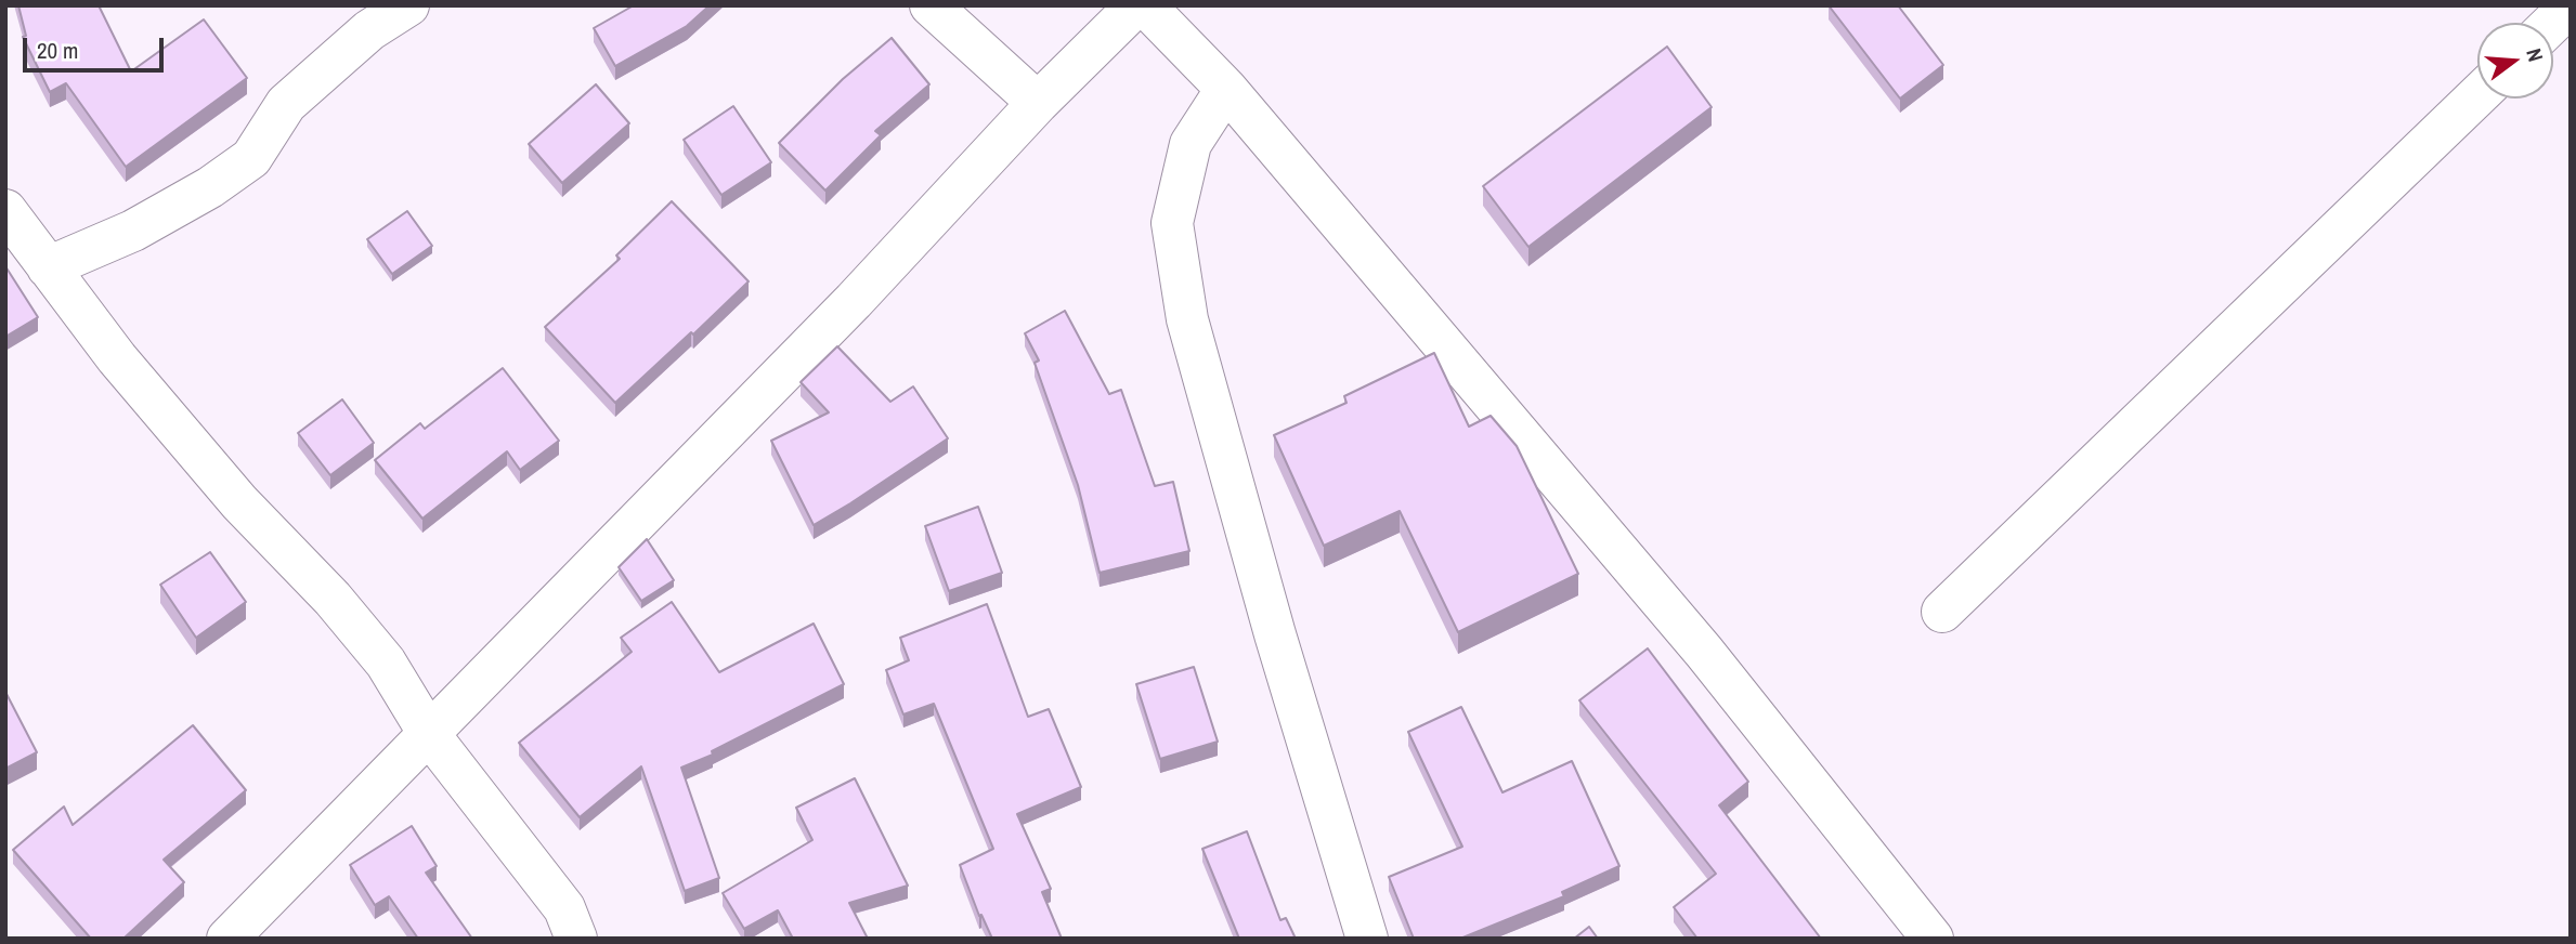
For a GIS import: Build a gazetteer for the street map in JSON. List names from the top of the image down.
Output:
{
  "scale_bar": "20 m",
  "north": "right"
}
